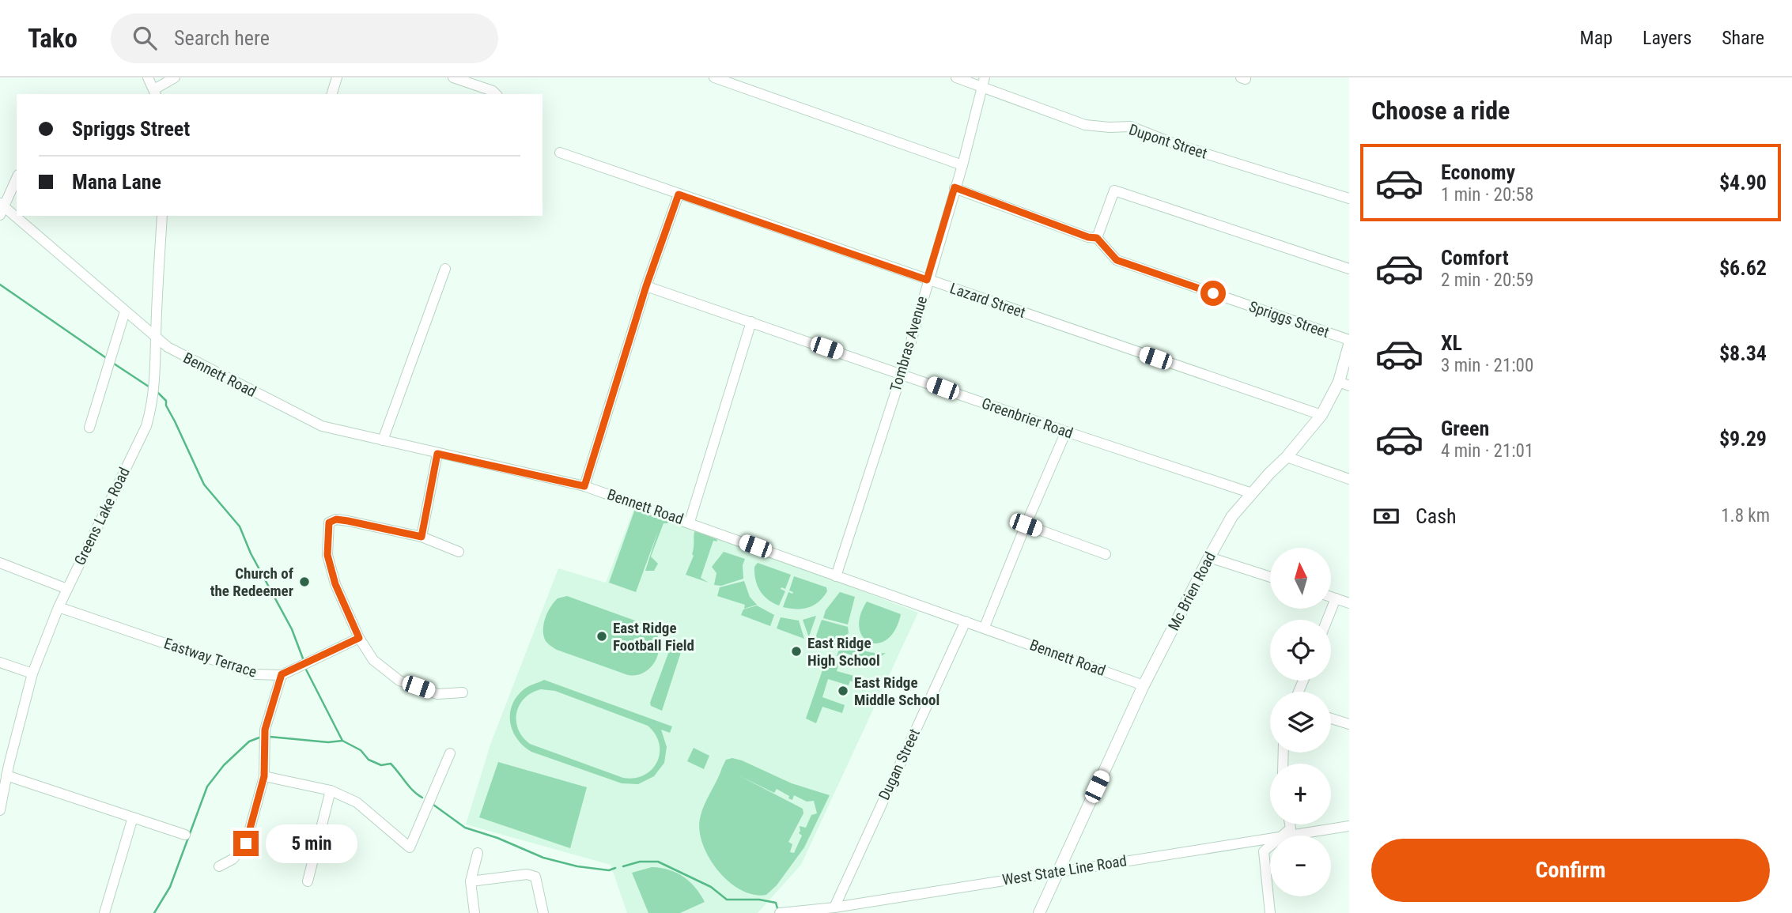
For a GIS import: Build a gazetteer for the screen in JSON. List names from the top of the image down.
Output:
{
  "streets": {
    "main road": ["Mc Brien Road"],
    "street": [
      "Dupont Street",
      "Lazard Street",
      "Spriggs Street",
      "Tombras Avenue",
      "Bennett Road",
      "Greenbrier Road",
      "Greens Lake Road",
      "Eastway Terrace",
      "Dugan Street",
      "West State Line Road"
    ]
  },
  "crossings": [
    ["Dupont Street", "Tombras Avenue"],
    ["Lazard Street", "Tombras Avenue"],
    ["Lazard Street", "Mc Brien Road"],
    ["Tombras Avenue", "Bennett Road"],
    ["Tombras Avenue", "Greenbrier Road"],
    ["Bennett Road", "Greens Lake Road"],
    ["Bennett Road", "Mc Brien Road"],
    ["Bennett Road", "Dugan Street"],
    ["Greenbrier Road", "Mc Brien Road"],
    ["Greens Lake Road", "Eastway Terrace"],
    ["Mc Brien Road", "West State Line Road"],
    ["Dugan Street", "West State Line Road"]
  ],
  "places": [
    "Church of the Redeemer",
    "East Ridge Football Field",
    "East Ridge High School",
    "East Ridge Middle School"
  ],
  "north": "top",
  "page": {
    "header": "Tako",
    "search": "Search here",
    "nav": ["Map", "Layers", "Share"],
    "heading": "Choose a ride",
    "banner": ["Spriggs Street", "Mana Lane"],
    "list": [
      {
        "name": "Economy",
        "note": "1 min · 20:58",
        "value": "$4.90"
      },
      {
        "name": "Comfort",
        "note": "2 min · 20:59",
        "value": "$6.62"
      },
      {
        "name": "XL",
        "note": "3 min · 21:00",
        "value": "$8.34"
      },
      {
        "name": "Green",
        "note": "4 min · 21:01",
        "value": "$9.29"
      }
    ],
    "pay": ["Cash", "1.8 km"],
    "map_buttons": ["+", "−"],
    "bubble": "5 min",
    "buttons": "Confirm"
  }
}
